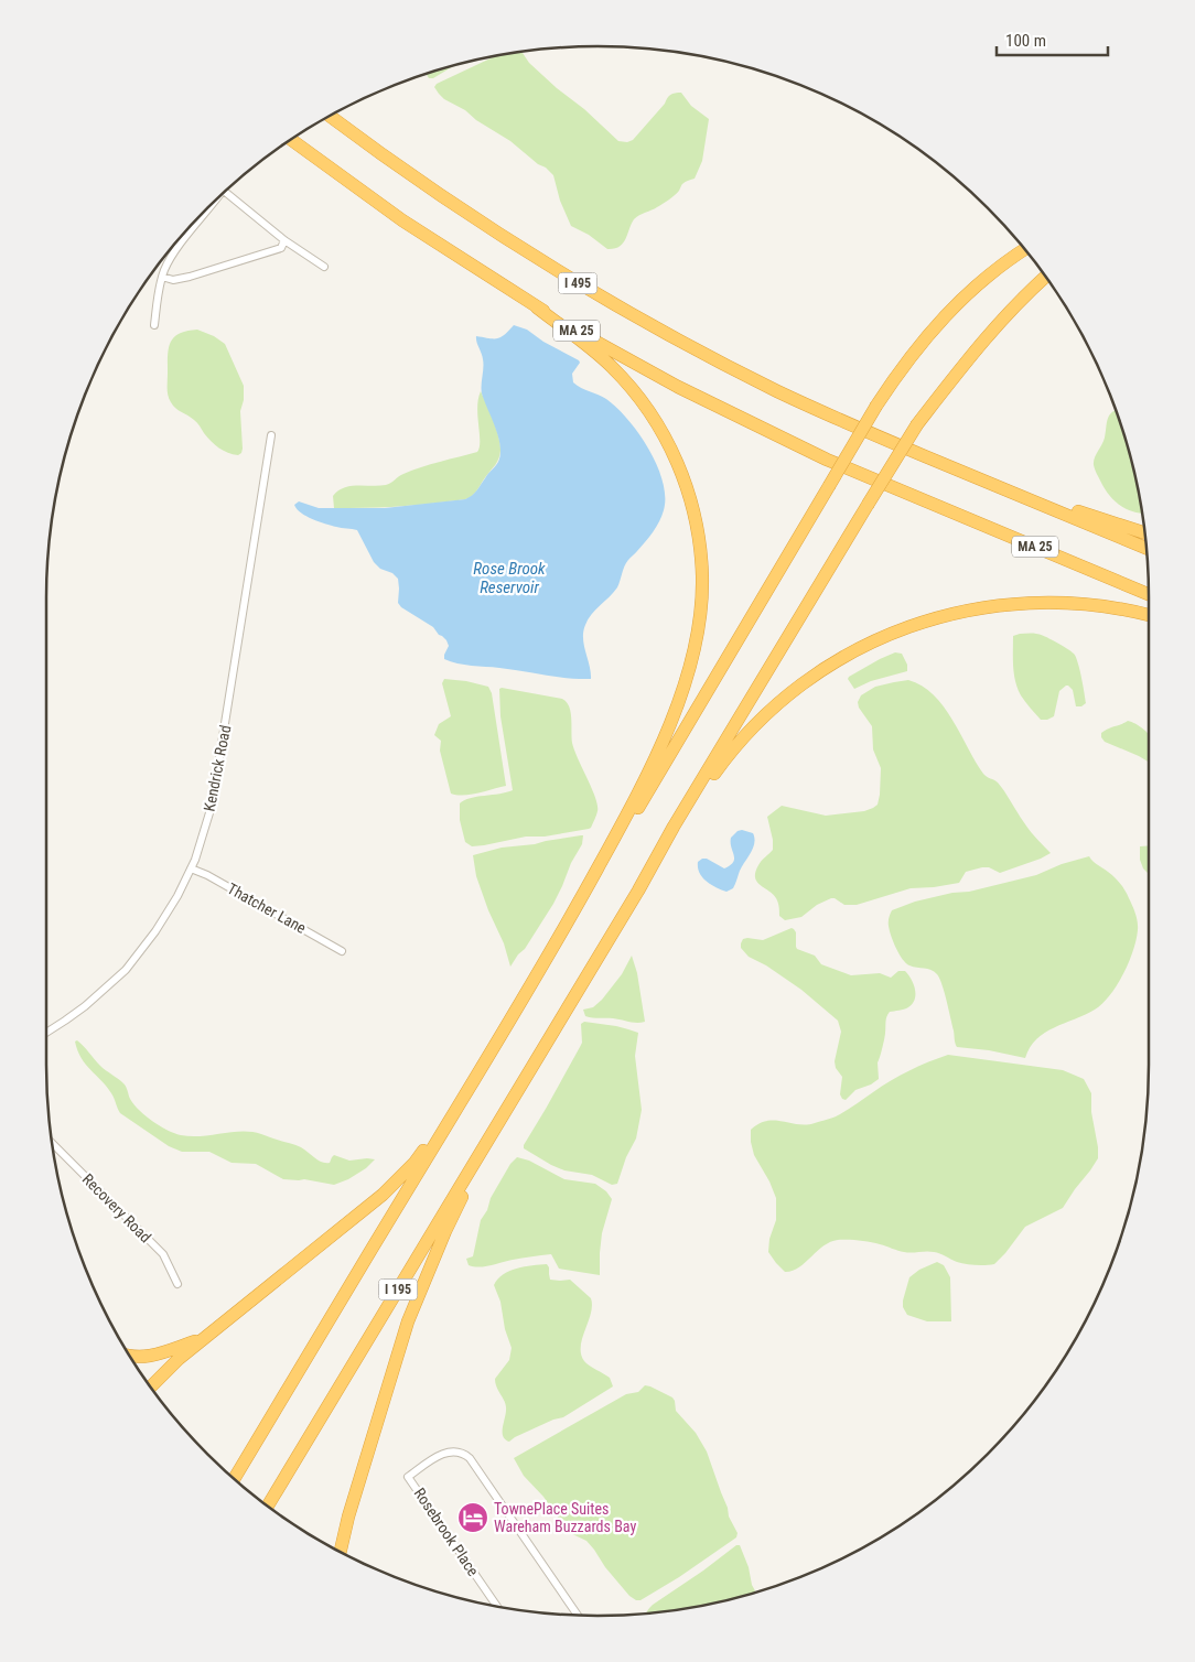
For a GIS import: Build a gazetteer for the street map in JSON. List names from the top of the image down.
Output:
{
  "streets": {
    "highway": ["I 495", "MA 25", "I 195"],
    "street": [
      "Kendrick Road",
      "Thatcher Lane",
      "Recovery Road",
      "Rosebrook Place"
    ]
  },
  "crossings": [
    ["I 495", "MA 25"],
    ["Kendrick Road", "Thatcher Lane"]
  ],
  "water": ["Rose Brook Reservoir"],
  "places": {
    "hotel": ["TownePlace Suites Wareham Buzzards Bay"]
  },
  "scale_bar": "100 m"
}
